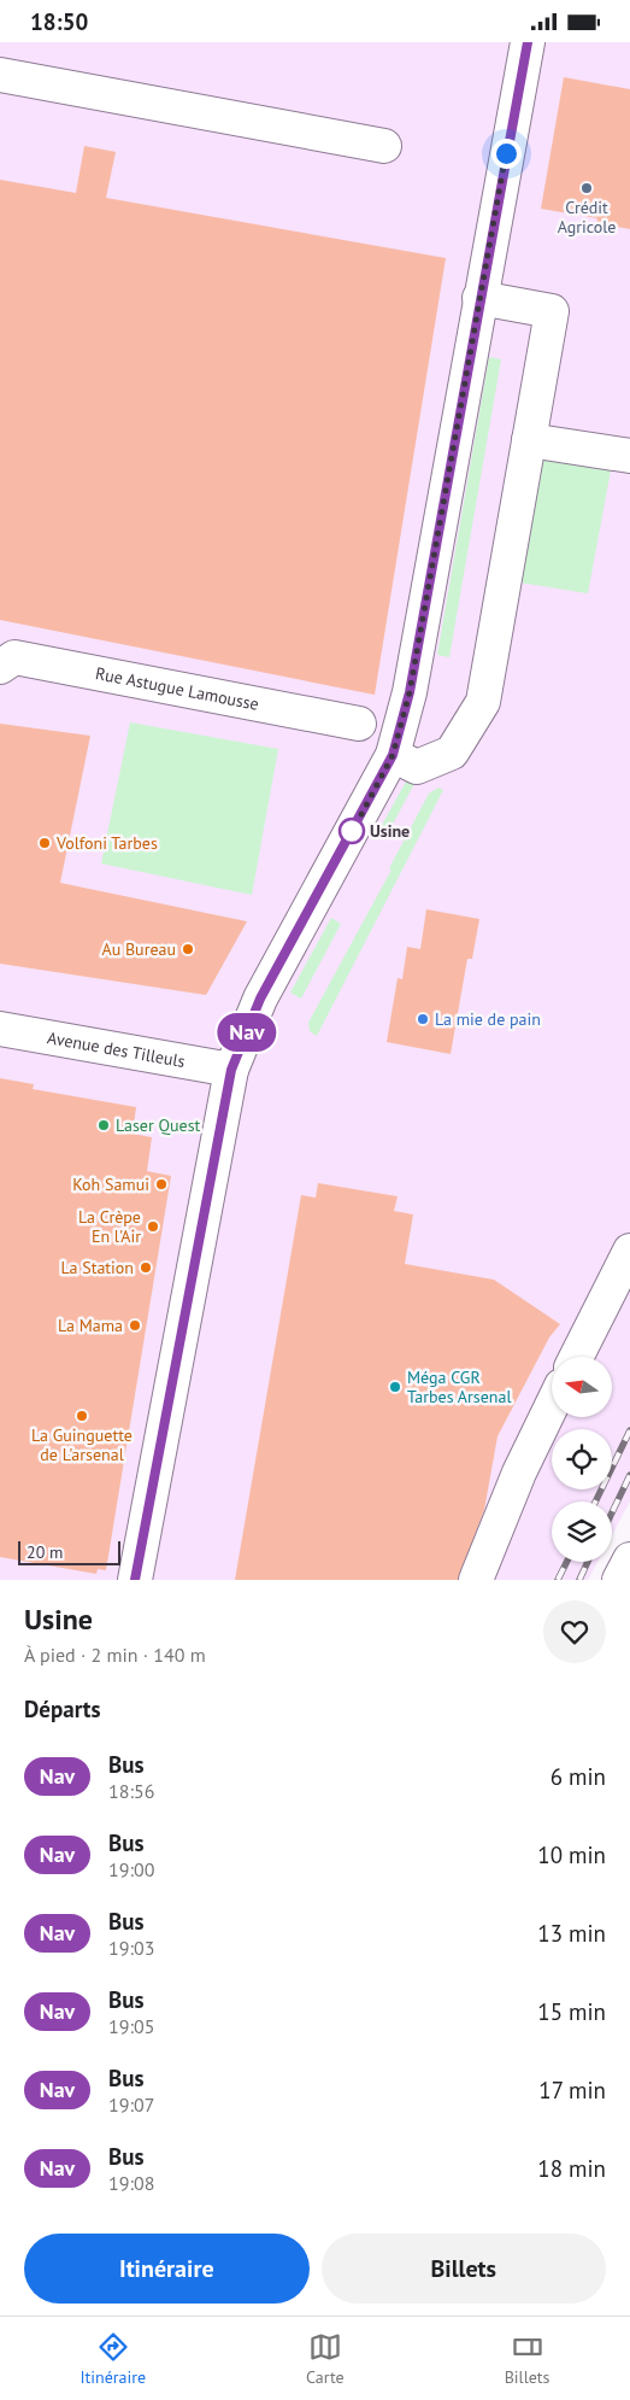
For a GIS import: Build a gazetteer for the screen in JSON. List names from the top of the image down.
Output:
{
  "streets": {
    "street": ["Rue Astugue Lamousse", "Avenue des Tilleuls"]
  },
  "places": [
    "Crédit Agricole",
    "Usine",
    "Volfoni Tarbes",
    "Au Bureau",
    "La mie de pain",
    "Laser Quest",
    "Koh Samui",
    "La Crèpe En l'Air",
    "La Station",
    "La Mama",
    "Méga CGR Tarbes Arsenal",
    "La Guinguette de L'arsenal"
  ],
  "lines": ["bus line Nav"],
  "scale_bar": "20 m",
  "north": "left",
  "page": {
    "status": "18:50",
    "on_map": "Nav",
    "scale": "20 m",
    "heading": [
      ["Usine", "À pied · 2 min · 140 m"],
      "Départs"
    ],
    "list": [
      {
        "mark": "Nav",
        "name": "Bus",
        "note": "18:56",
        "value": "6 min"
      },
      {
        "mark": "Nav",
        "name": "Bus",
        "note": "19:00",
        "value": "10 min"
      },
      {
        "mark": "Nav",
        "name": "Bus",
        "note": "19:03",
        "value": "13 min"
      },
      {
        "mark": "Nav",
        "name": "Bus",
        "note": "19:05",
        "value": "15 min"
      },
      {
        "mark": "Nav",
        "name": "Bus",
        "note": "19:07",
        "value": "17 min"
      },
      {
        "mark": "Nav",
        "name": "Bus",
        "note": "19:08",
        "value": "18 min"
      }
    ],
    "buttons": ["Itinéraire", "Billets"],
    "tabs": ["Itinéraire", "Carte", "Billets"]
  }
}
